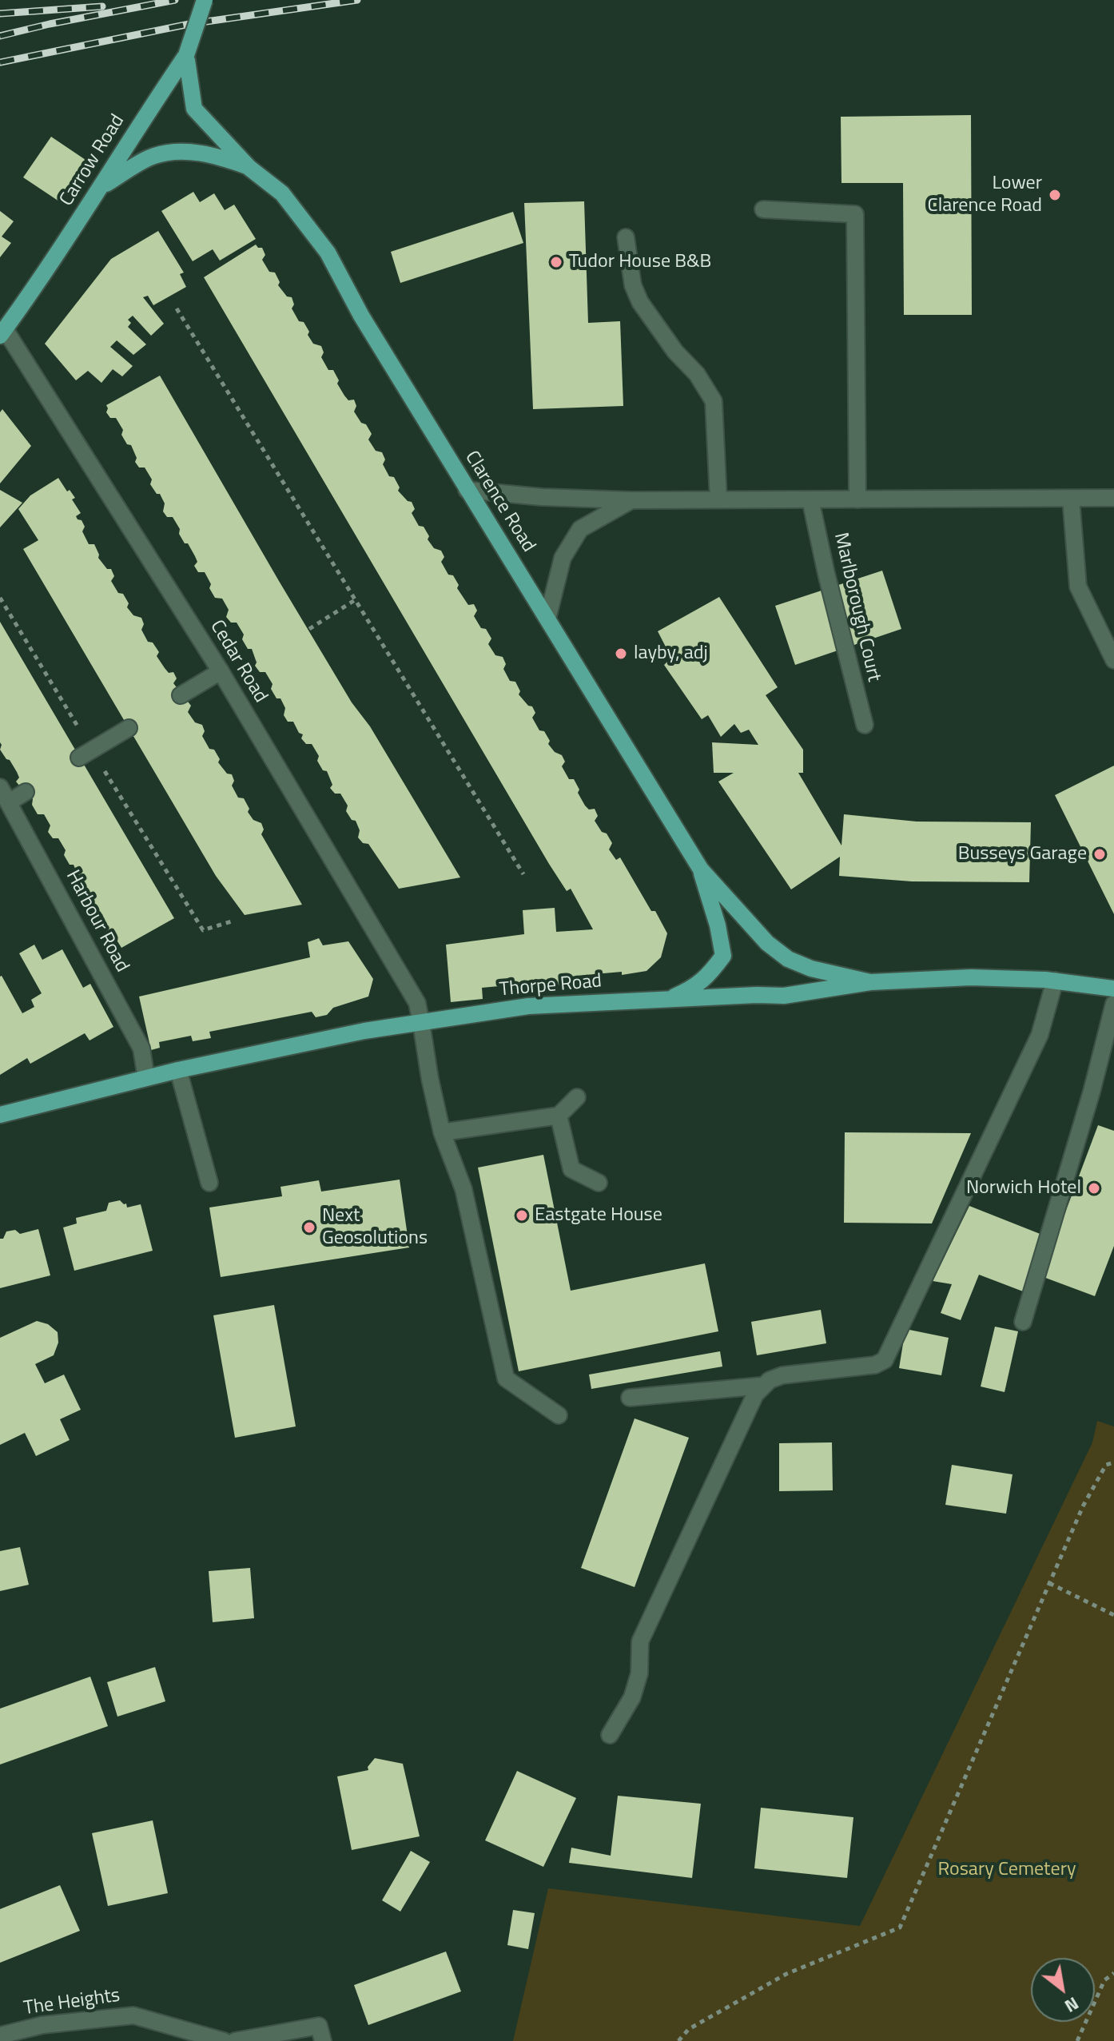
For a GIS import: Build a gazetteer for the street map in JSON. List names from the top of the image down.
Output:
{
  "streets": {
    "main road": ["Carrow Road", "Clarence Road", "Thorpe Road"],
    "street": [
      "Marlborough Court",
      "Cedar Road",
      "Harbour Road",
      "The Heights"
    ]
  },
  "crossings": [
    ["Carrow Road", "Clarence Road"],
    ["Carrow Road", "Cedar Road"],
    ["Clarence Road", "Thorpe Road"],
    ["Cedar Road", "Thorpe Road"],
    ["Harbour Road", "Thorpe Road"]
  ],
  "parks": ["Rosary Cemetery"],
  "places": [
    "Lower Clarence Road",
    "Tudor House B&B",
    "layby, adj",
    "Busseys Garage",
    "Norwich Hotel",
    "Eastgate House",
    "Next Geosolutions"
  ],
  "north": "bottom right"
}
